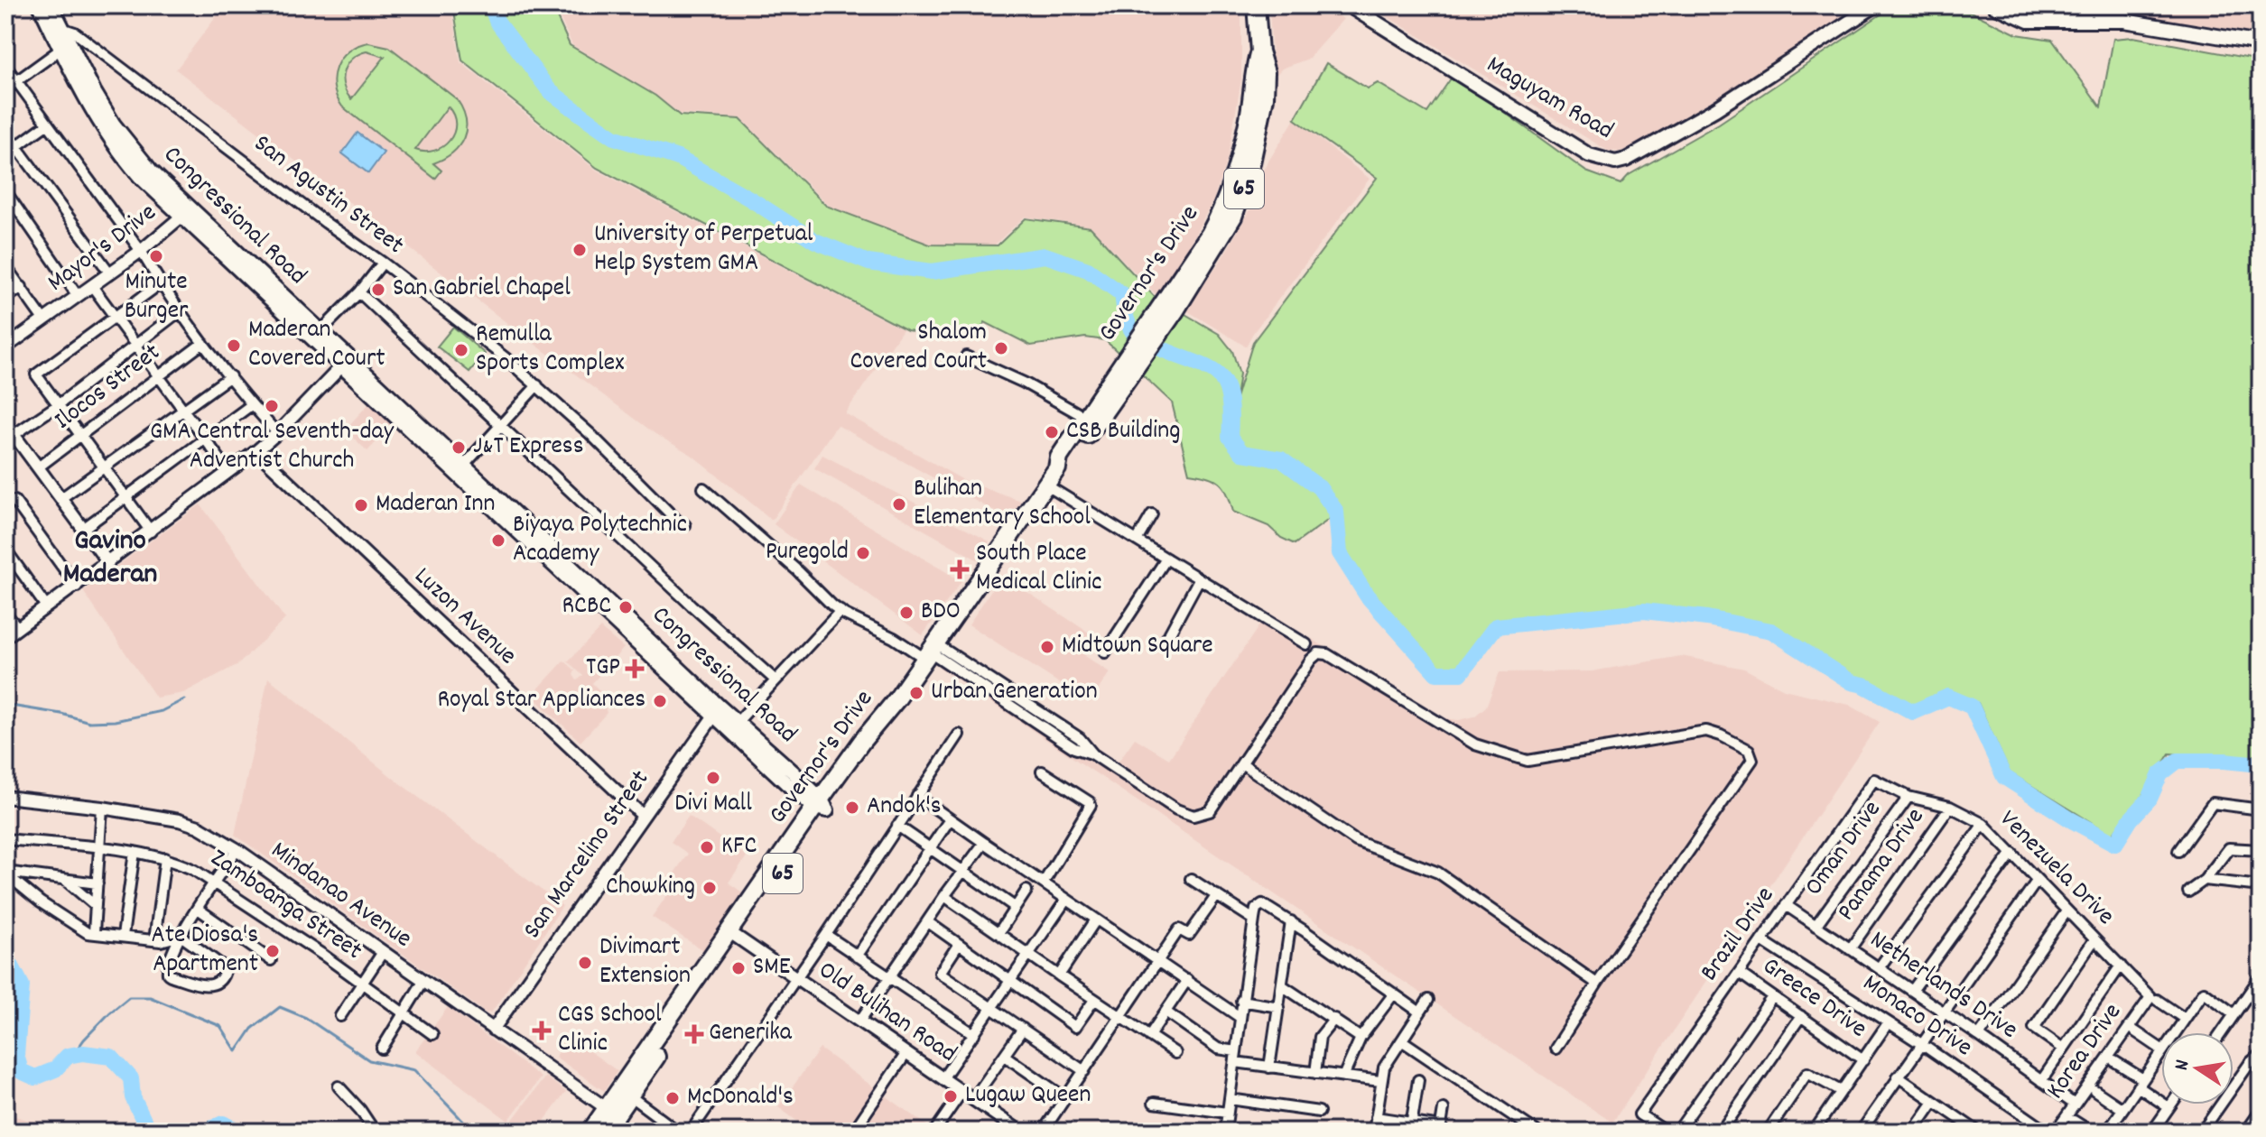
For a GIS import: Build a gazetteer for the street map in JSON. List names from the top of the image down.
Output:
{
  "streets": {
    "highway": ["65", "Governor's Drive"],
    "main road": ["Maguyam Road", "Congressional Road"],
    "street": [
      "San Agustin Street",
      "Mayor's Drive",
      "Ilocos Street",
      "Luzon Avenue",
      "Oman Drive",
      "San Marcelino Street",
      "Panama Drive",
      "Venezuela Drive",
      "Mindanao Avenue",
      "Zamboanga Street",
      "Brazil Drive",
      "Netherlands Drive",
      "Greece Drive",
      "Old Bulihan Road",
      "Monaco Drive",
      "Korea Drive"
    ]
  },
  "crossings": [
    ["San Agustin Street", "Congressional Road"],
    ["Congressional Road", "Mayor's Drive"],
    ["Congressional Road", "Governor's Drive"],
    ["Congressional Road", "San Marcelino Street"],
    ["Governor's Drive", "Mindanao Avenue"],
    ["Governor's Drive", "Old Bulihan Road"],
    ["Luzon Avenue", "San Marcelino Street"],
    ["Oman Drive", "Venezuela Drive"],
    ["Oman Drive", "Netherlands Drive"],
    ["San Marcelino Street", "Mindanao Avenue"],
    ["Panama Drive", "Venezuela Drive"],
    ["Panama Drive", "Netherlands Drive"],
    ["Venezuela Drive", "Brazil Drive"],
    ["Venezuela Drive", "Korea Drive"],
    ["Brazil Drive", "Netherlands Drive"],
    ["Brazil Drive", "Greece Drive"],
    ["Brazil Drive", "Monaco Drive"],
    ["Netherlands Drive", "Korea Drive"]
  ],
  "districts": ["Gavino Maderan"],
  "places": {
    "other": [
      "University of Perpetual Help System GMA",
      "Minute Burger",
      "San Gabriel Chapel",
      "Maderan Covered Court",
      "Shalom Covered Court",
      "Remulla Sports Complex",
      "GMA Central Seventh-day Adventist Church",
      "CSB Building",
      "J&T Express",
      "Bulihan Elementary School",
      "Maderan Inn",
      "Biyaya Polytechnic Academy",
      "Puregold",
      "RCBC",
      "BDO",
      "Midtown Square",
      "Urban Generation",
      "Royal Star Appliances",
      "Divi Mall",
      "Andok's",
      "KFC",
      "Chowking",
      "Ate Diosa's Apartment",
      "Divimart Extension",
      "SME",
      "Lugaw Queen",
      "McDonald's"
    ],
    "health": [
      "South Place Medical Clinic",
      "TGP",
      "CGS School Clinic",
      "Generika"
    ]
  },
  "north": "left"
}
